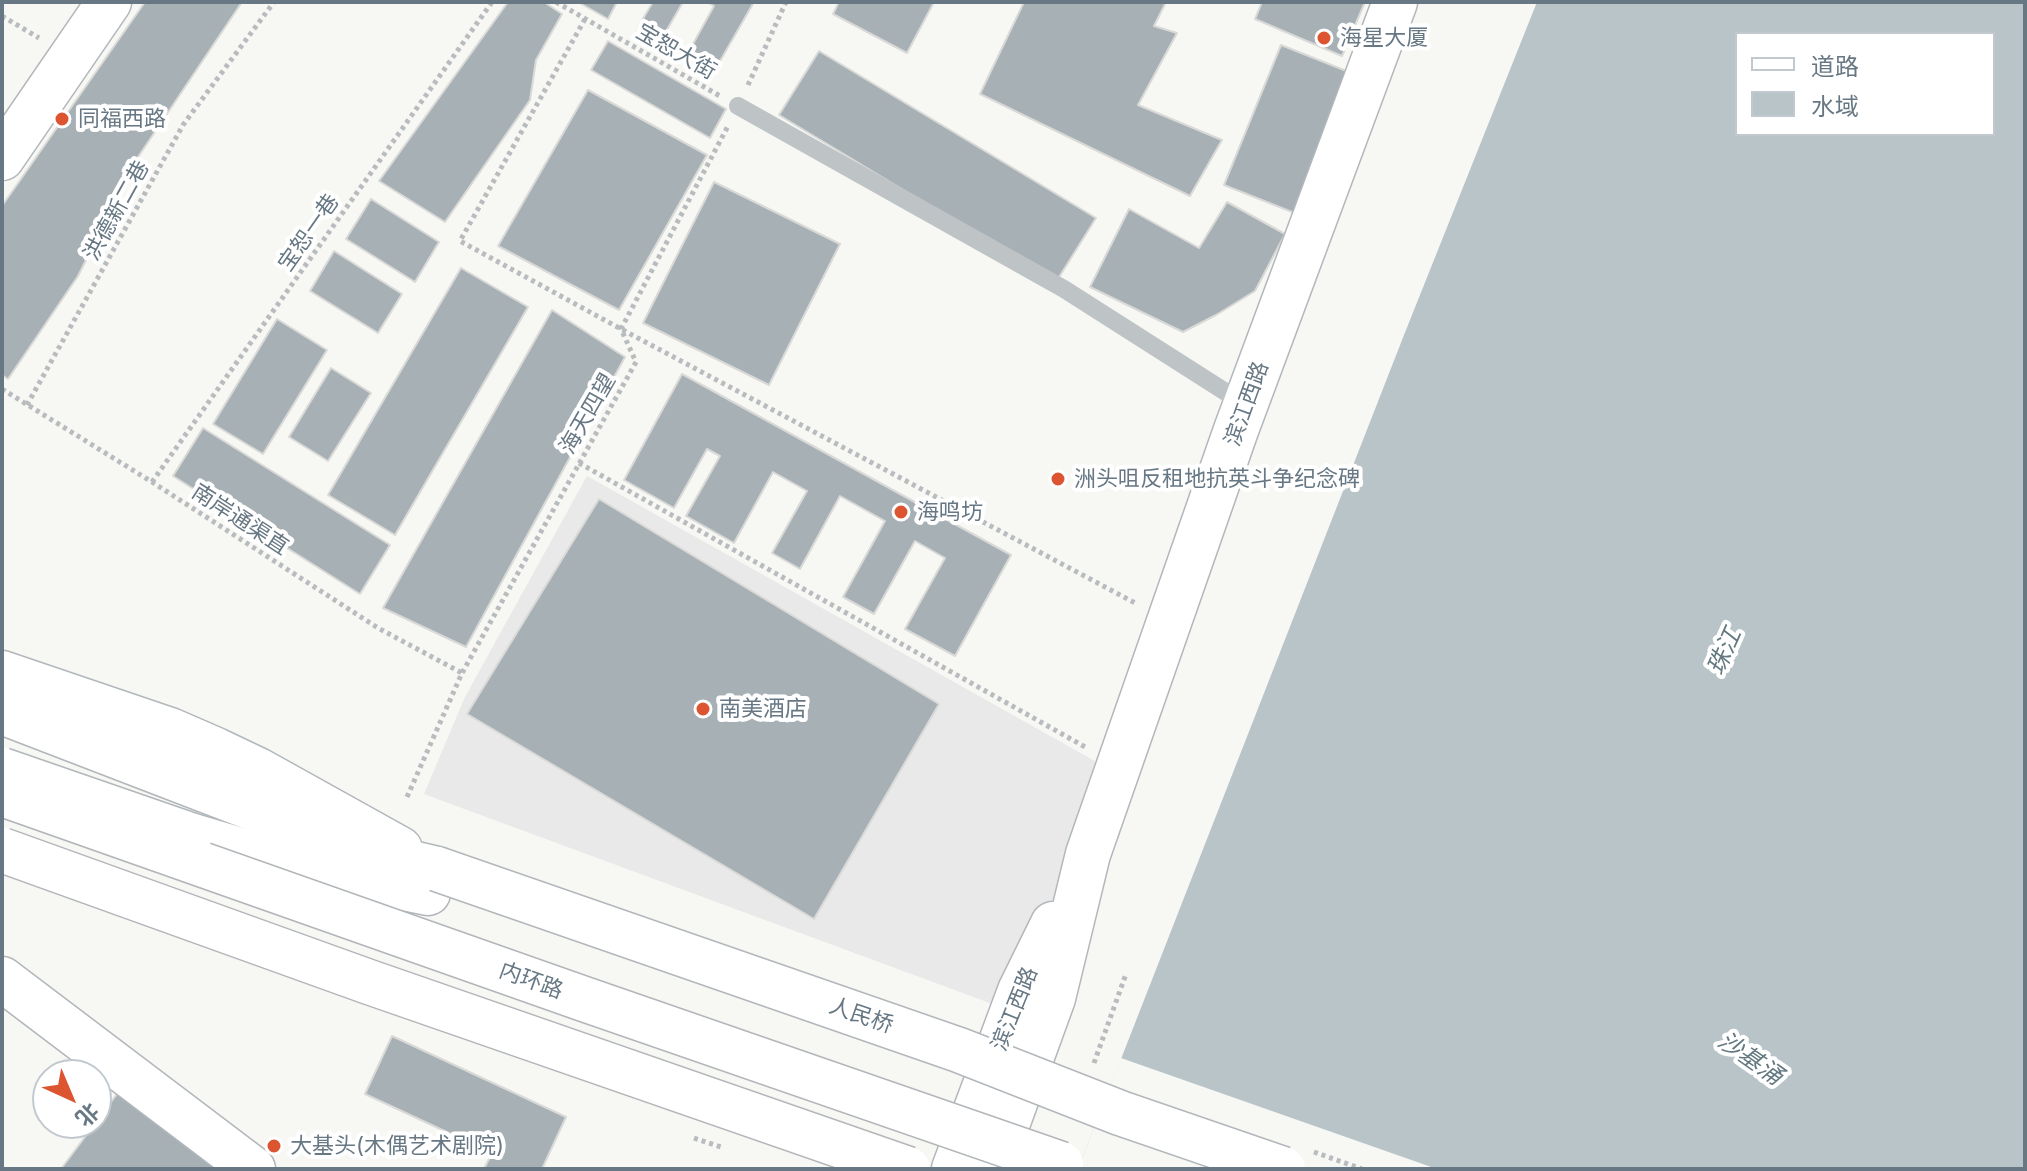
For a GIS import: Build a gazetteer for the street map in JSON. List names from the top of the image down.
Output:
{
  "streets": {
    "main road": ["滨江西路", "内环路", "人民桥"],
    "path": [
      "宝恕大街",
      "洪德新二巷",
      "宝恕一巷",
      "海天四望",
      "南岸通渠直"
    ]
  },
  "crossings": [
    ["洪德新二巷", "南岸通渠直"],
    ["宝恕一巷", "南岸通渠直"],
    ["海天四望", "南岸通渠直"]
  ],
  "water": ["珠江", "沙基涌"],
  "places": [
    "海星大厦",
    "同福西路",
    "洲头咀反租地抗英斗争纪念碑",
    "海鸣坊",
    "南美酒店",
    "大基头(木偶艺术剧院)"
  ],
  "legend": ["道路", "水域"],
  "north": "bottom right"
}
